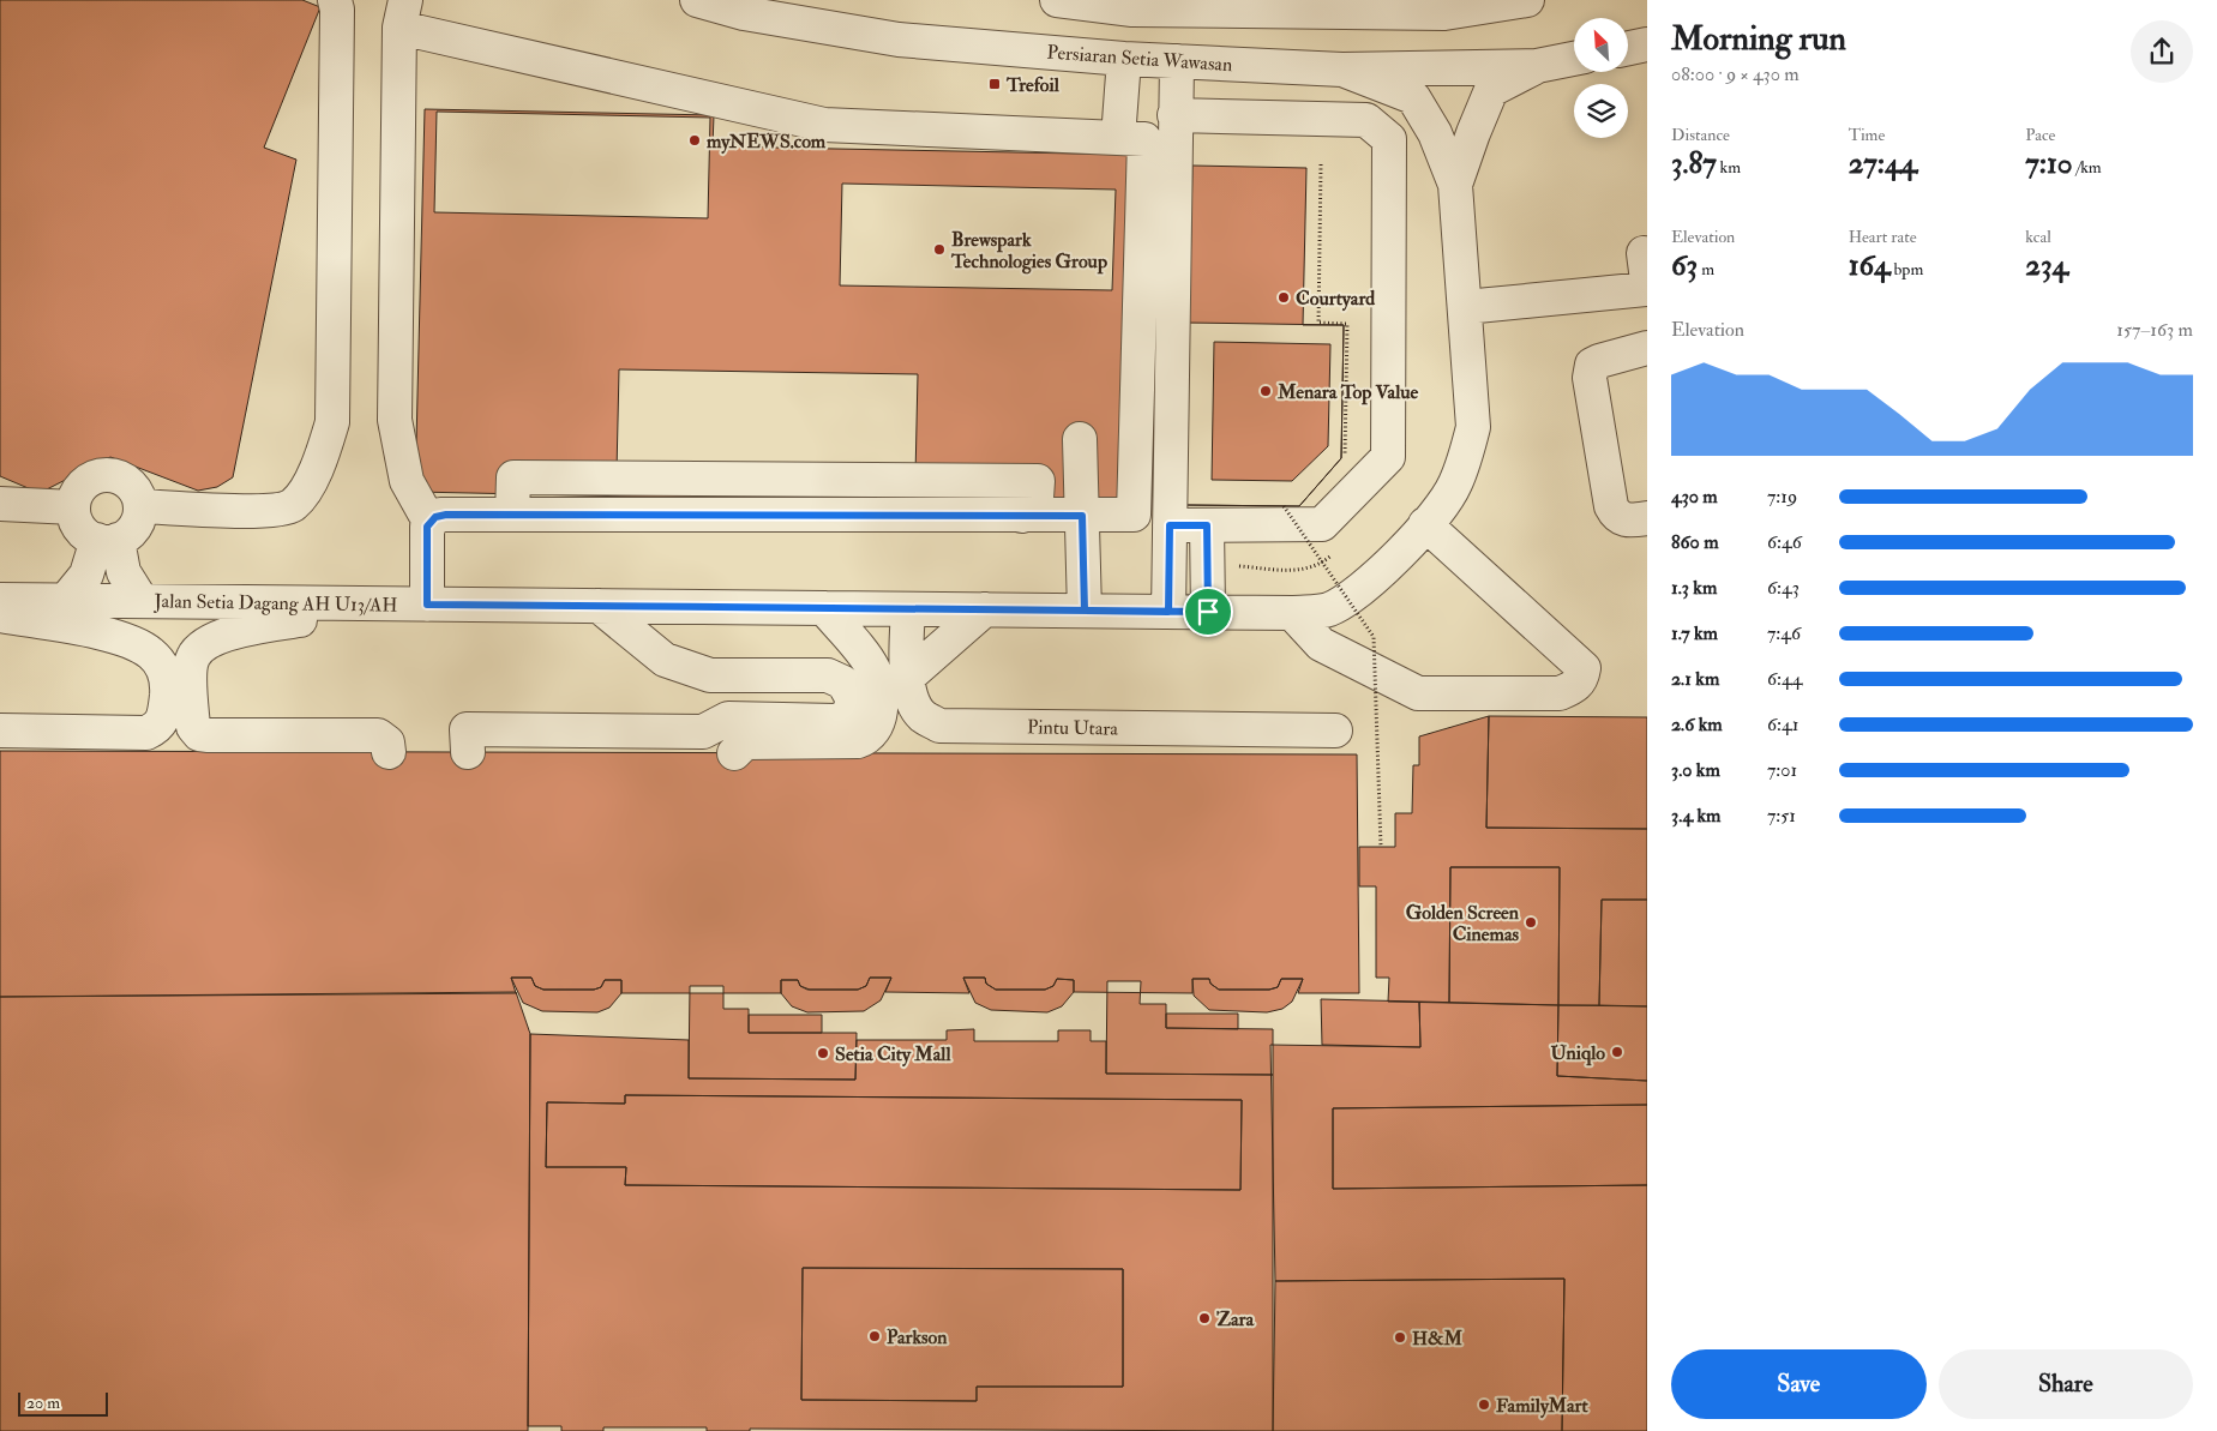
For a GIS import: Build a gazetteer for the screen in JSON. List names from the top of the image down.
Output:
{
  "streets": {
    "street": ["Persiaran Setia Wawasan", "Jalan Setia Dagang AH U13/AH", "Pintu Utara"]
  },
  "crossings": [
    ["Persiaran Setia Wawasan", "Jalan Setia Dagang AH U13/AH"],
    ["Jalan Setia Dagang AH U13/AH", "Pintu Utara"]
  ],
  "places": {
    "transit": ["Trefoil"],
    "other": [
      "myNEWS.com",
      "Brewspark Technologies Group",
      "Courtyard",
      "Menara Top Value",
      "Golden Screen Cinemas",
      "Uniqlo",
      "Setia City Mall",
      "Zara",
      "Parkson",
      "H&M",
      "FamilyMart"
    ]
  },
  "scale_bar": "20 m",
  "north": "top left",
  "page": {
    "heading": ["Morning run", "08:00 · 9 × 430 m"],
    "stats": [
      ["Distance", "3.87 km"],
      ["Time", "27:44"],
      ["Pace", "7:10 /km"],
      ["Elevation", "63 m"],
      ["Heart rate", "164 bpm"],
      ["kcal", "234"]
    ],
    "chart": ["Elevation", "157–163 m"],
    "list": [
      {
        "name": "430 m",
        "note": "7:19"
      },
      {
        "name": "860 m",
        "note": "6:46"
      },
      {
        "name": "1.3 km",
        "note": "6:43"
      },
      {
        "name": "1.7 km",
        "note": "7:46"
      },
      {
        "name": "2.1 km",
        "note": "6:44"
      },
      {
        "name": "2.6 km",
        "note": "6:41"
      },
      {
        "name": "3.0 km",
        "note": "7:01"
      },
      {
        "name": "3.4 km",
        "note": "7:51"
      }
    ],
    "buttons": ["Save", "Share"],
    "scale": "20 m"
  }
}
